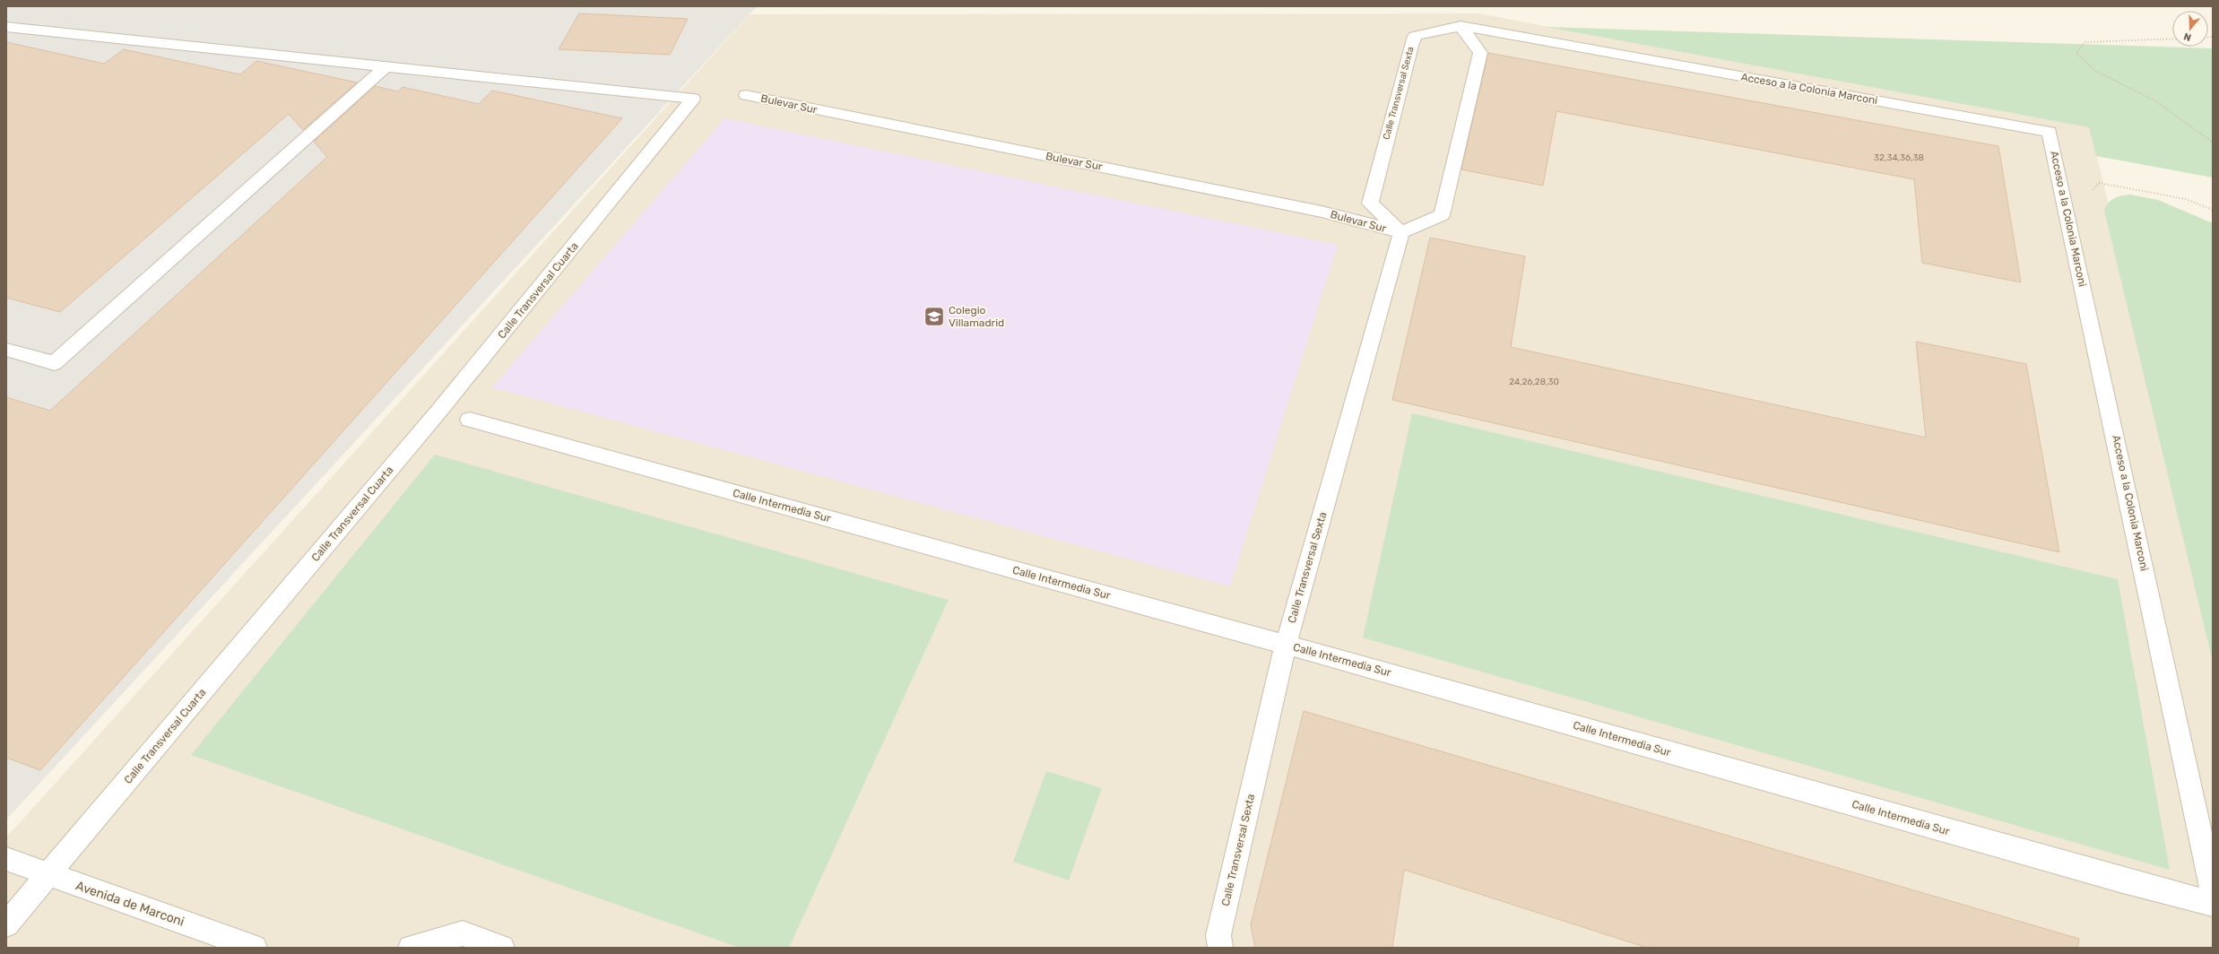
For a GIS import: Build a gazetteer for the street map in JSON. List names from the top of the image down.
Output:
{
  "streets": {
    "street": [
      "Acceso a la Colonia Marconi",
      "Calle Transversal Sexta",
      "Bulevar Sur",
      "Calle Transversal Cuarta",
      "Calle Intermedia Sur",
      "Avenida de Marconi"
    ]
  },
  "crossings": [
    ["Acceso a la Colonia Marconi", "Calle Transversal Sexta"],
    ["Calle Transversal Sexta", "Bulevar Sur"],
    ["Calle Transversal Sexta", "Calle Intermedia Sur"],
    ["Calle Transversal Cuarta", "Avenida de Marconi"]
  ],
  "places": {
    "school or university": ["Colegio Villamadrid"]
  },
  "house_numbers": ["32,34,36,38", "24,26,28,30"],
  "north": "bottom"
}
